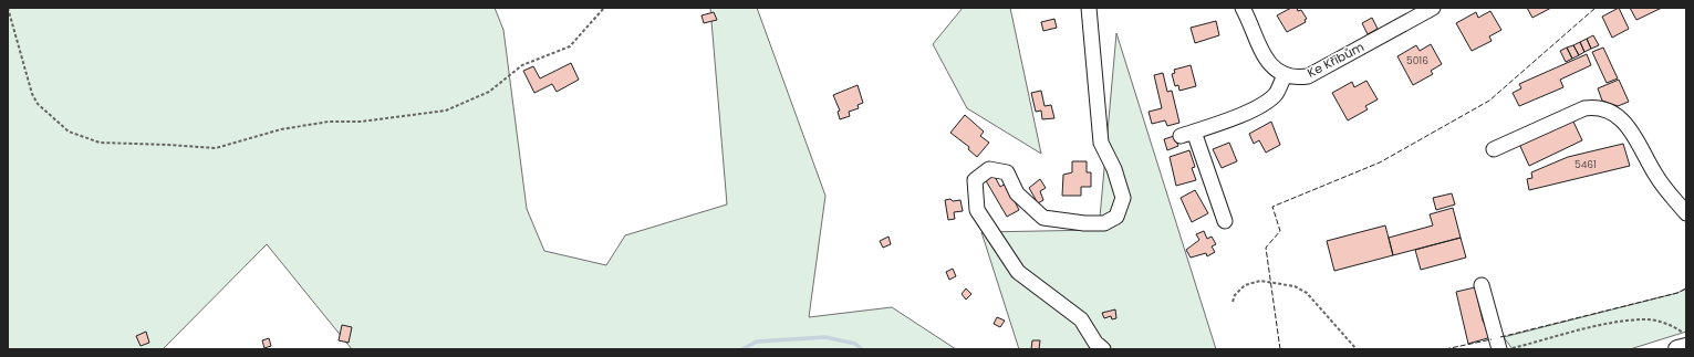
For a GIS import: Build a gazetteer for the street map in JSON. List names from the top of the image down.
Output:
{
  "streets": {
    "street": ["Ke Křibům"]
  },
  "house_numbers": ["5016", "5461"]
}
